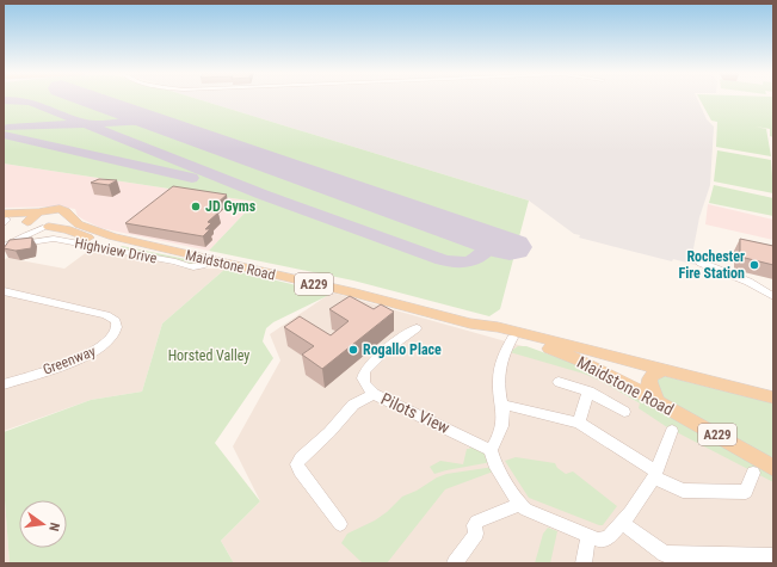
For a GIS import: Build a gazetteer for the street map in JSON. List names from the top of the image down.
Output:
{
  "streets": {
    "main road": ["Maidstone Road", "A229"],
    "street": ["Highview Drive", "Greenway", "Pilots View"]
  },
  "crossings": [
    ["Highview Drive", "Maidstone Road"],
    ["Maidstone Road", "A229"]
  ],
  "parks": ["Horsted Valley"],
  "places": ["JD Gyms", "Rochester Fire Station", "Rogallo Place"],
  "north": "right"
}
